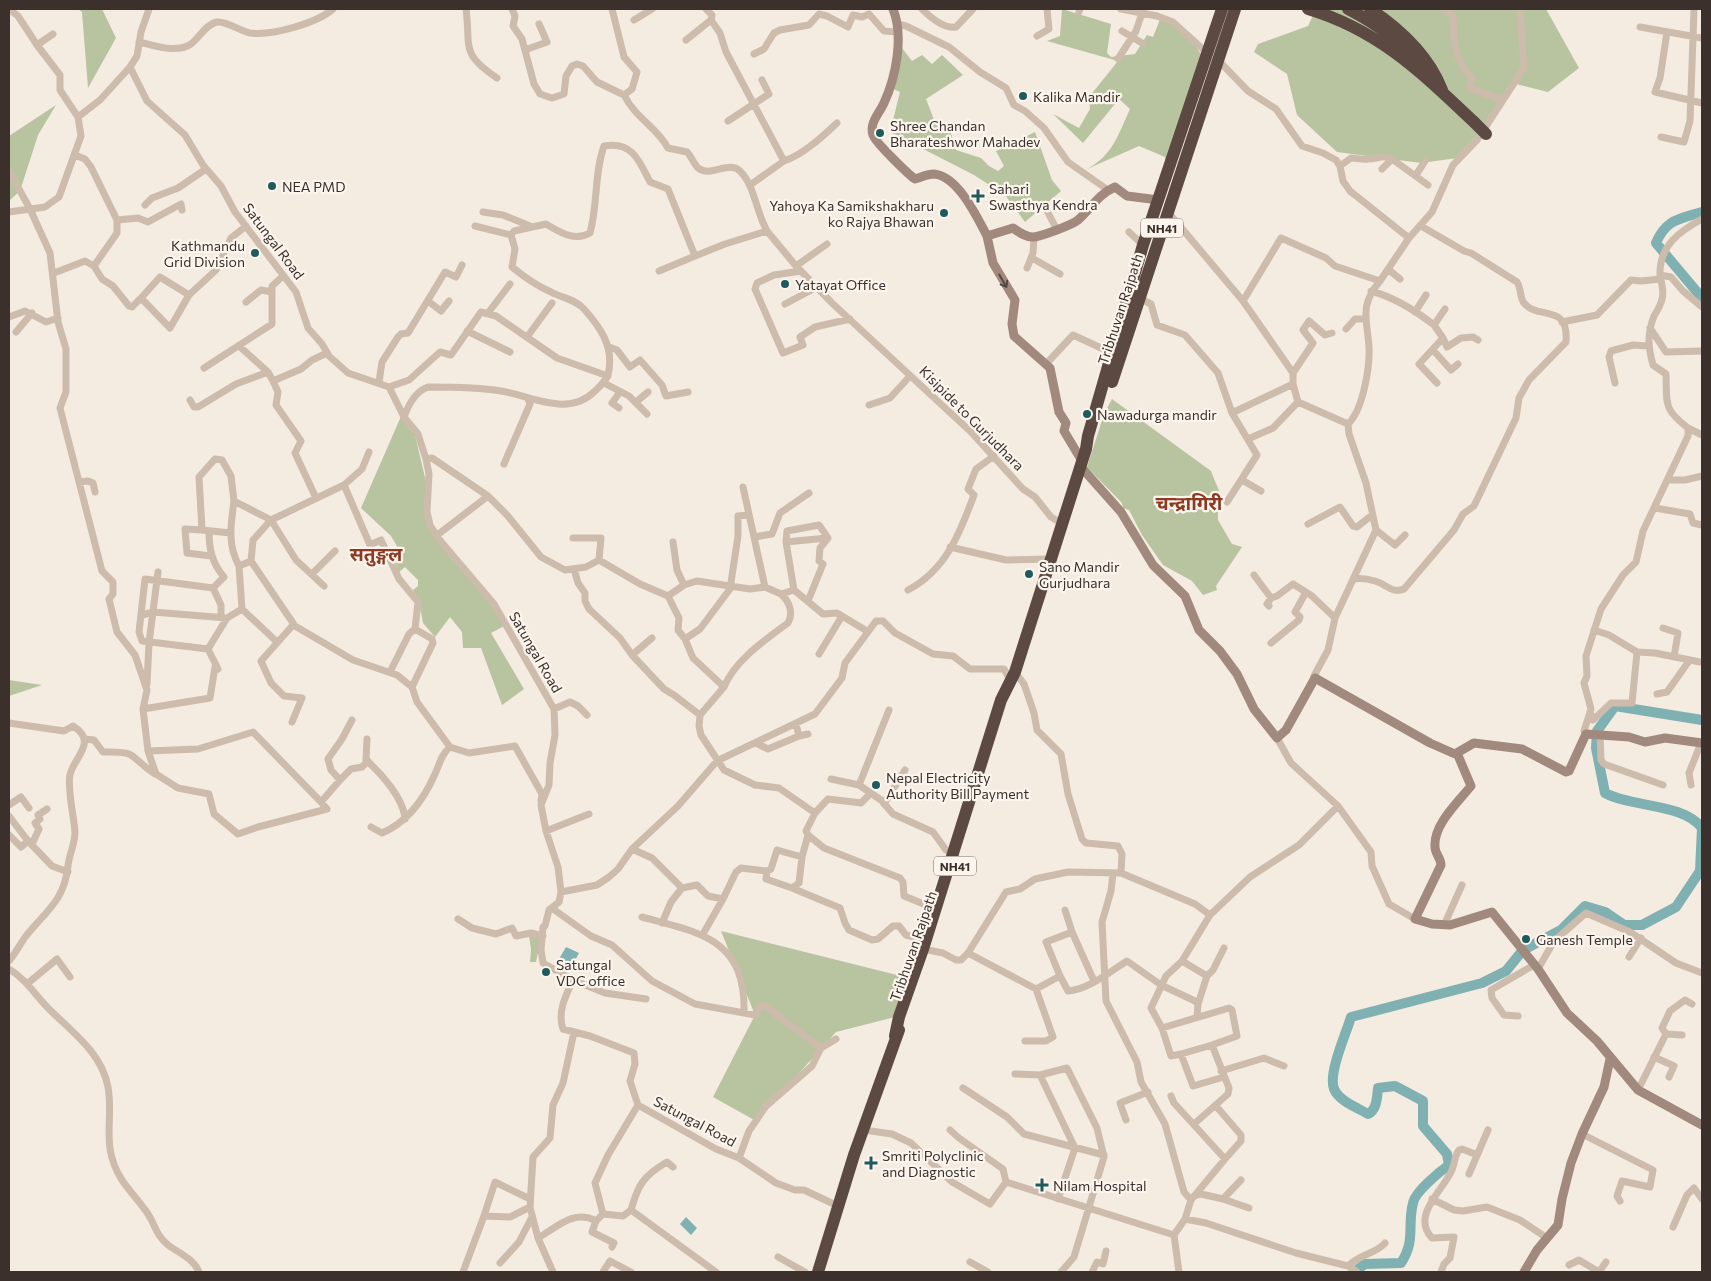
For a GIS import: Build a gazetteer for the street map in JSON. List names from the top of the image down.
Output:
{
  "streets": {
    "highway": ["NH41", "Tribhuvan Rajpath"],
    "street": ["Satungal Road", "Kisipide to Gurjudhara"]
  },
  "crossings": [
    ["Satungal Road", "Tribhuvan Rajpath"],
    ["Tribhuvan Rajpath", "Kisipide to Gurjudhara"]
  ],
  "districts": ["चन्द्रागिरी", "सतुङ्गल"],
  "places": {
    "other": [
      "Kalika Mandir",
      "Shree Chandan Bharateshwor Mahadev",
      "NEA PMD",
      "Yahoya Ka Samikshakharu ko Rajya Bhawan",
      "Kathmandu Grid Division",
      "Yatayat Office",
      "Nawadurga mandir",
      "Sano Mandir Gurjudhara",
      "Nepal Electricity Authority Bill Payment",
      "Ganesh Temple",
      "Satungal VDC office"
    ],
    "health": ["Sahari Swasthya Kendra", "Smriti Polyclinic and Diagnostic", "Nilam Hospital"]
  }
}
